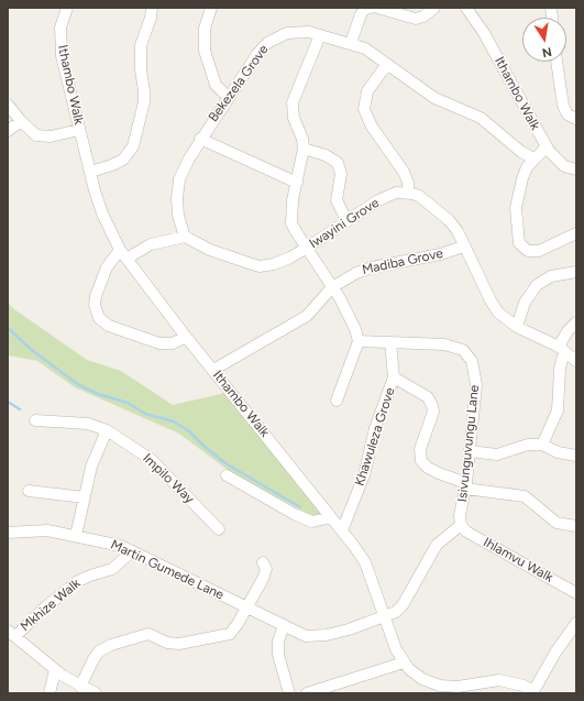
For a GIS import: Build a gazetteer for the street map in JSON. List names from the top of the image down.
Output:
{
  "streets": {
    "street": [
      "Bekezela Grove",
      "Ithambo Walk",
      "Iwayini Grove",
      "Madiba Grove",
      "Khawuleza Grove",
      "Isivunguvungu Lane",
      "Impilo Way",
      "Ihlamvu Walk",
      "Martin Gumede Lane",
      "Mkhize Walk"
    ]
  },
  "crossings": [
    ["Bekezela Grove", "Iwayini Grove"],
    ["Ithambo Walk", "Madiba Grove"],
    ["Ithambo Walk", "Khawuleza Grove"],
    ["Ithambo Walk", "Martin Gumede Lane"],
    ["Khawuleza Grove", "Isivunguvungu Lane"],
    ["Isivunguvungu Lane", "Ihlamvu Walk"],
    ["Martin Gumede Lane", "Mkhize Walk"]
  ],
  "north": "bottom"
}
